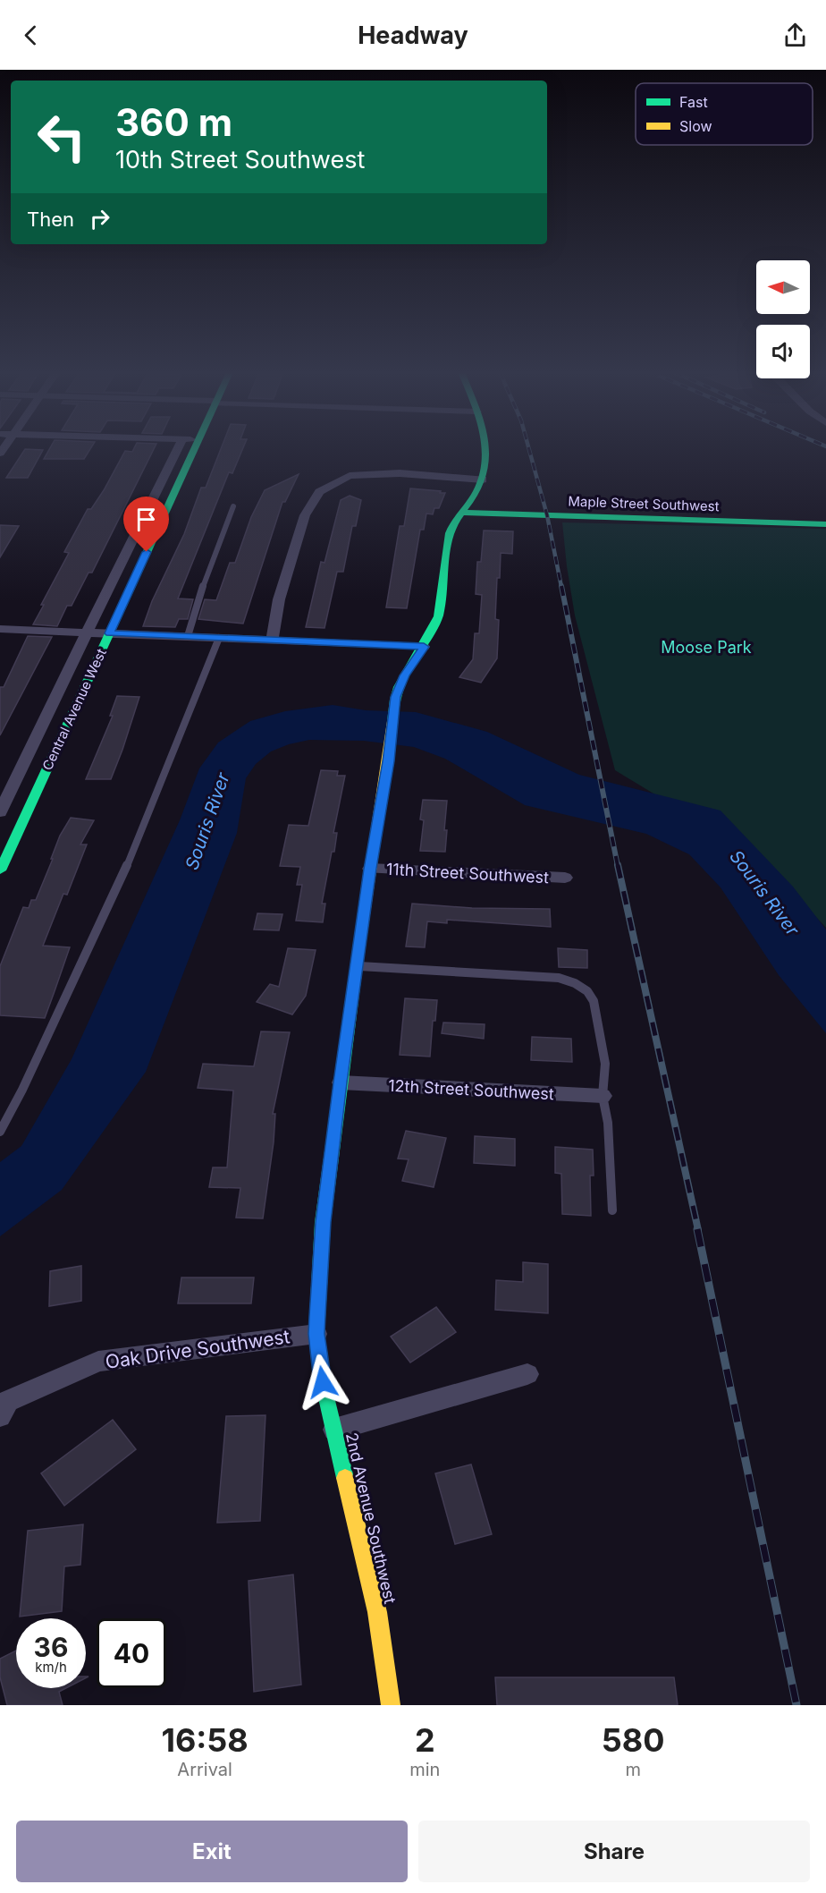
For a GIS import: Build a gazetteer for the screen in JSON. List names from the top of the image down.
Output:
{
  "streets": {
    "street": [
      "Maple Street Southwest",
      "Central Avenue West",
      "11th Street Southwest",
      "12th Street Southwest",
      "Oak Drive Southwest",
      "2nd Avenue Southwest"
    ]
  },
  "crossings": [
    ["Maple Street Southwest", "2nd Avenue Southwest"],
    ["11th Street Southwest", "2nd Avenue Southwest"],
    ["12th Street Southwest", "2nd Avenue Southwest"],
    ["Oak Drive Southwest", "2nd Avenue Southwest"]
  ],
  "water": ["Souris River"],
  "parks": ["Moose Park"],
  "legend": ["Fast", "Slow"],
  "north": "left",
  "page": {
    "header": "Headway",
    "turn": ["360 m", "10th Street Southwest"],
    "then": "Then",
    "speed": "36 km/h",
    "limit": "40",
    "eta": [
      "16:58",
      "Arrival",
      "2",
      "min",
      "580",
      "m"
    ],
    "buttons": ["Exit", "Share"]
  }
}
